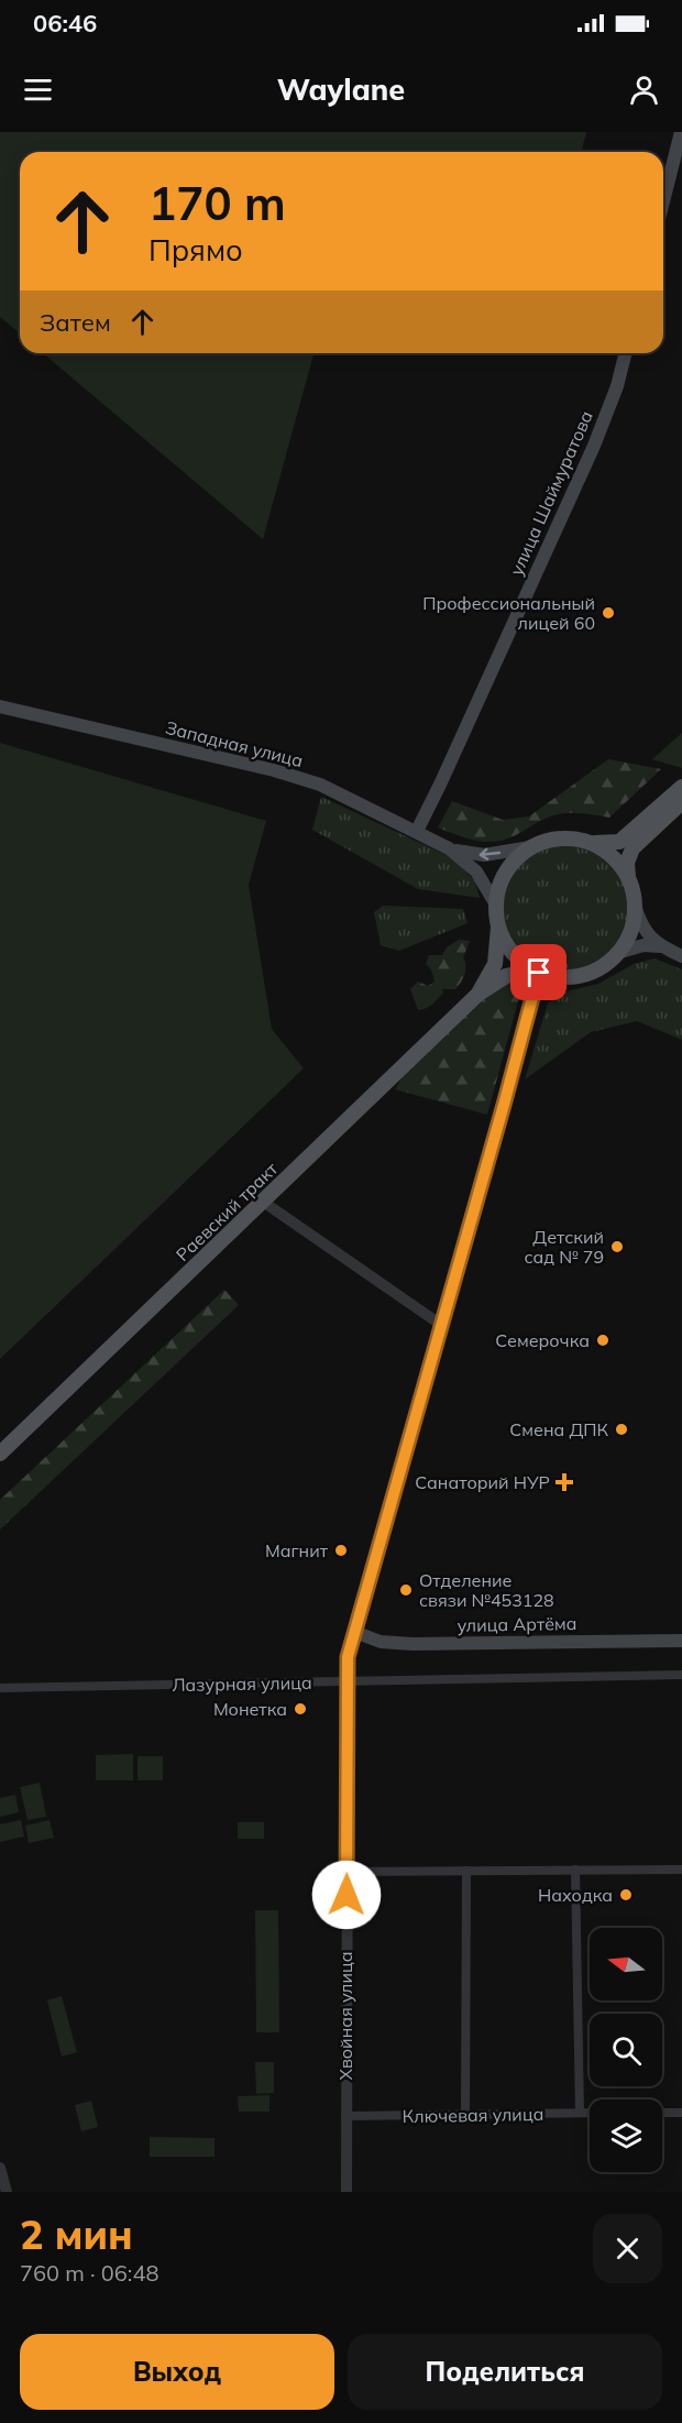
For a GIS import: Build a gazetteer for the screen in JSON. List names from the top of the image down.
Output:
{
  "streets": {
    "main road": [
      "улица Шаймуратова",
      "Западная улица",
      "Раевский тракт",
      "улица Артёма"
    ],
    "street": ["Лазурная улица", "Хвойная улица", "Ключевая улица"]
  },
  "crossings": [
    ["улица Шаймуратова", "Западная улица"],
    ["Западная улица", "Раевский тракт"],
    ["улица Артёма", "Хвойная улица"],
    ["Лазурная улица", "Хвойная улица"],
    ["Хвойная улица", "Ключевая улица"]
  ],
  "places": {
    "other": [
      "Профессиональный лицей 60",
      "Детский сад № 79",
      "Семерочка",
      "Смена ДПК",
      "Магнит",
      "Отделение связи №453128",
      "Монетка",
      "Находка"
    ],
    "health": ["Санаторий НУР"]
  },
  "north": "left",
  "page": {
    "status": "06:46",
    "header": "Waylane",
    "turn": ["170 m", "Прямо"],
    "then": "Затем",
    "heading": ["2 мин", "760 m · 06:48"],
    "buttons": ["Выход", "Поделиться"]
  }
}
